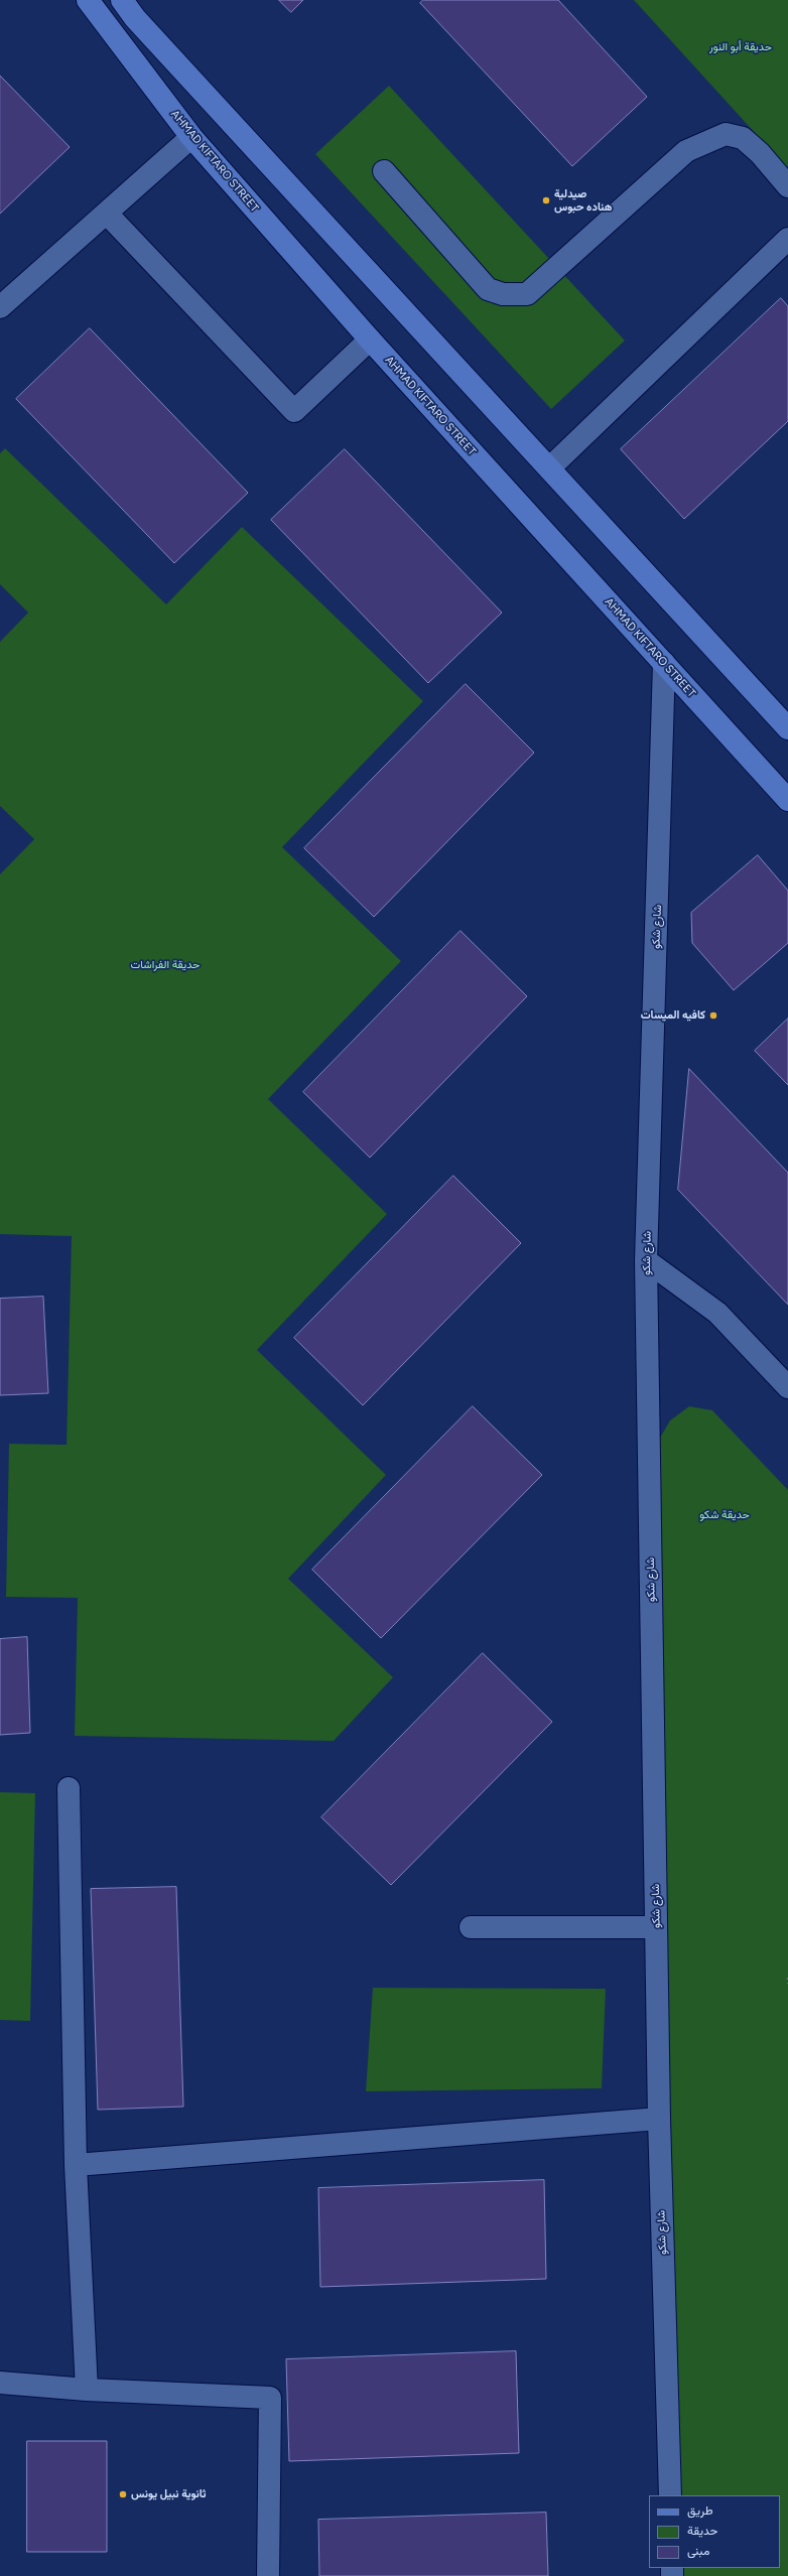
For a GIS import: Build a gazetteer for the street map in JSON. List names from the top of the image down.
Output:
{
  "streets": {
    "main road": ["AHMAD KIFTARO STREET"],
    "street": ["شارع شكو"]
  },
  "crossings": [
    ["AHMAD KIFTARO STREET", "شارع شكو"]
  ],
  "parks": ["حديقة أبو النور", "حديقة الفراشات", "حديقة شكو"],
  "places": ["صيدلية هناده حبوس", "كافيه الميسات", "ثانوية نبيل يونس"],
  "legend": ["طريق", "حديقة", "مبنى"]
}
